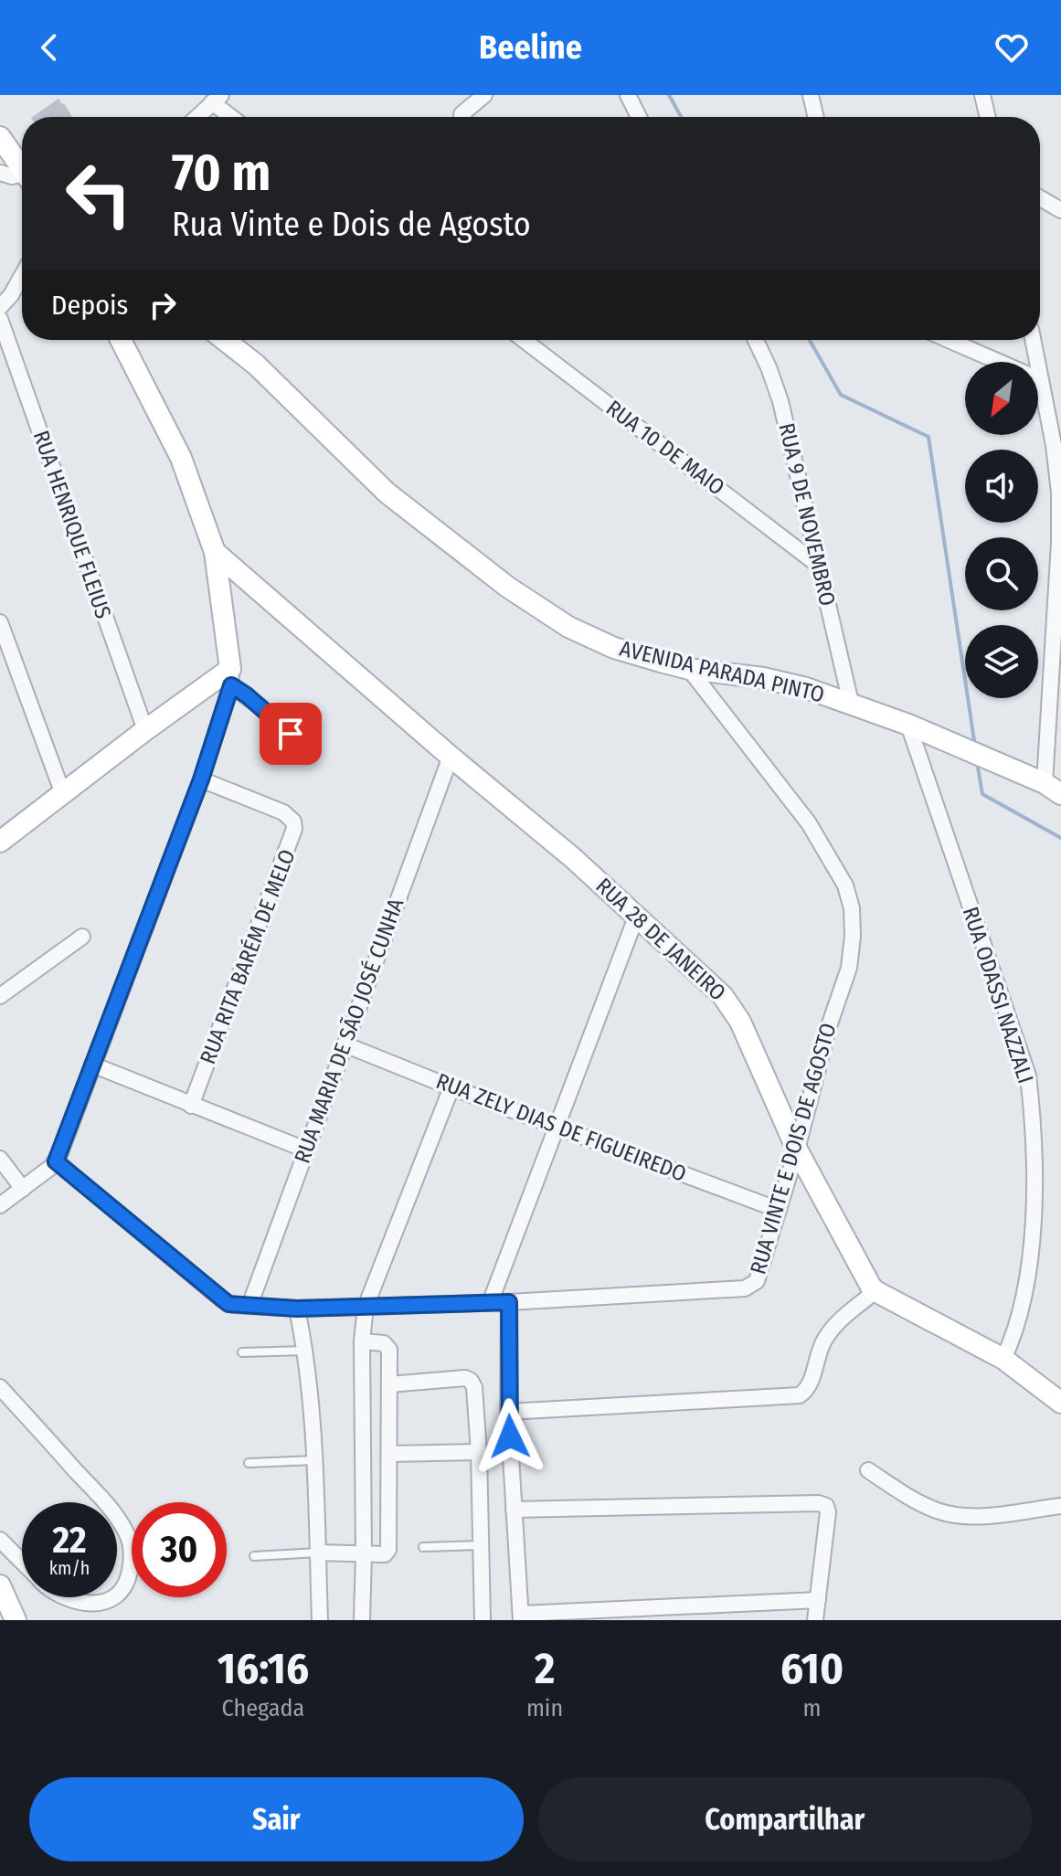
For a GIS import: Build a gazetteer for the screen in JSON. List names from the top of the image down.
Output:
{
  "streets": {
    "street": [
      "RUA 10 DE MAIO",
      "RUA 9 DE NOVEMBRO",
      "RUA HENRIQUE FLEIUS",
      "AVENIDA PARADA PINTO",
      "RUA 28 DE JANEIRO",
      "RUA RITA BARÉM DE MELO",
      "RUA ODASSI NAZZALI",
      "RUA MARIA DE SÃO JOSÉ CUNHA",
      "RUA ZELY DIAS DE FIGUEIREDO",
      "RUA VINTE E DOIS DE AGOSTO"
    ]
  },
  "crossings": [
    ["RUA 10 DE MAIO", "RUA 9 DE NOVEMBRO"],
    ["RUA 9 DE NOVEMBRO", "AVENIDA PARADA PINTO"],
    ["AVENIDA PARADA PINTO", "RUA ODASSI NAZZALI"],
    ["AVENIDA PARADA PINTO", "RUA VINTE E DOIS DE AGOSTO"],
    ["RUA 28 DE JANEIRO", "RUA ODASSI NAZZALI"],
    ["RUA 28 DE JANEIRO", "RUA MARIA DE SÃO JOSÉ CUNHA"],
    ["RUA 28 DE JANEIRO", "RUA VINTE E DOIS DE AGOSTO"],
    ["RUA MARIA DE SÃO JOSÉ CUNHA", "RUA ZELY DIAS DE FIGUEIREDO"],
    ["RUA MARIA DE SÃO JOSÉ CUNHA", "RUA VINTE E DOIS DE AGOSTO"],
    ["RUA ZELY DIAS DE FIGUEIREDO", "RUA VINTE E DOIS DE AGOSTO"]
  ],
  "north": "bottom left",
  "page": {
    "header": "Beeline",
    "turn": ["70 m", "Rua Vinte e Dois de Agosto"],
    "then": "Depois",
    "speed": "22 km/h",
    "limit": "30",
    "eta": [
      "16:16",
      "Chegada",
      "2",
      "min",
      "610",
      "m"
    ],
    "buttons": ["Sair", "Compartilhar"]
  }
}
